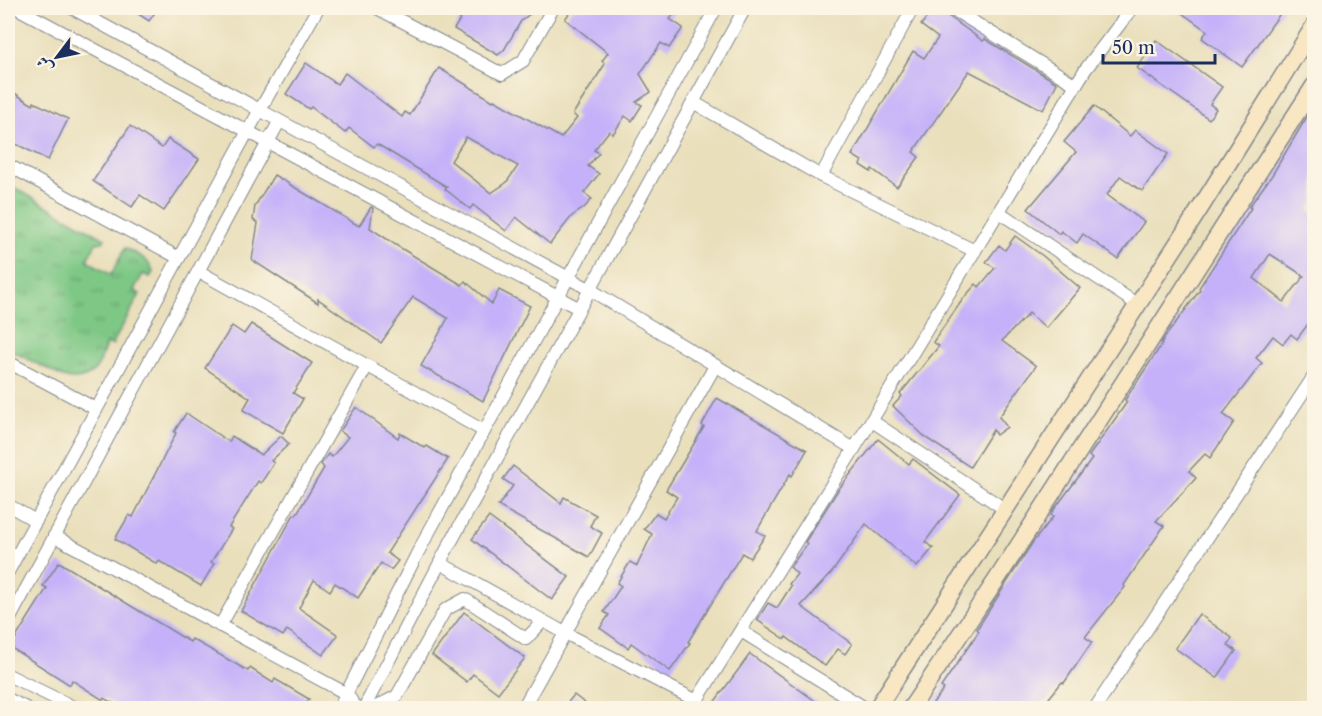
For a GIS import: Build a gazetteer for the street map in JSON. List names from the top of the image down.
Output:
{
  "scale_bar": "50 m",
  "north": "bottom left"
}
